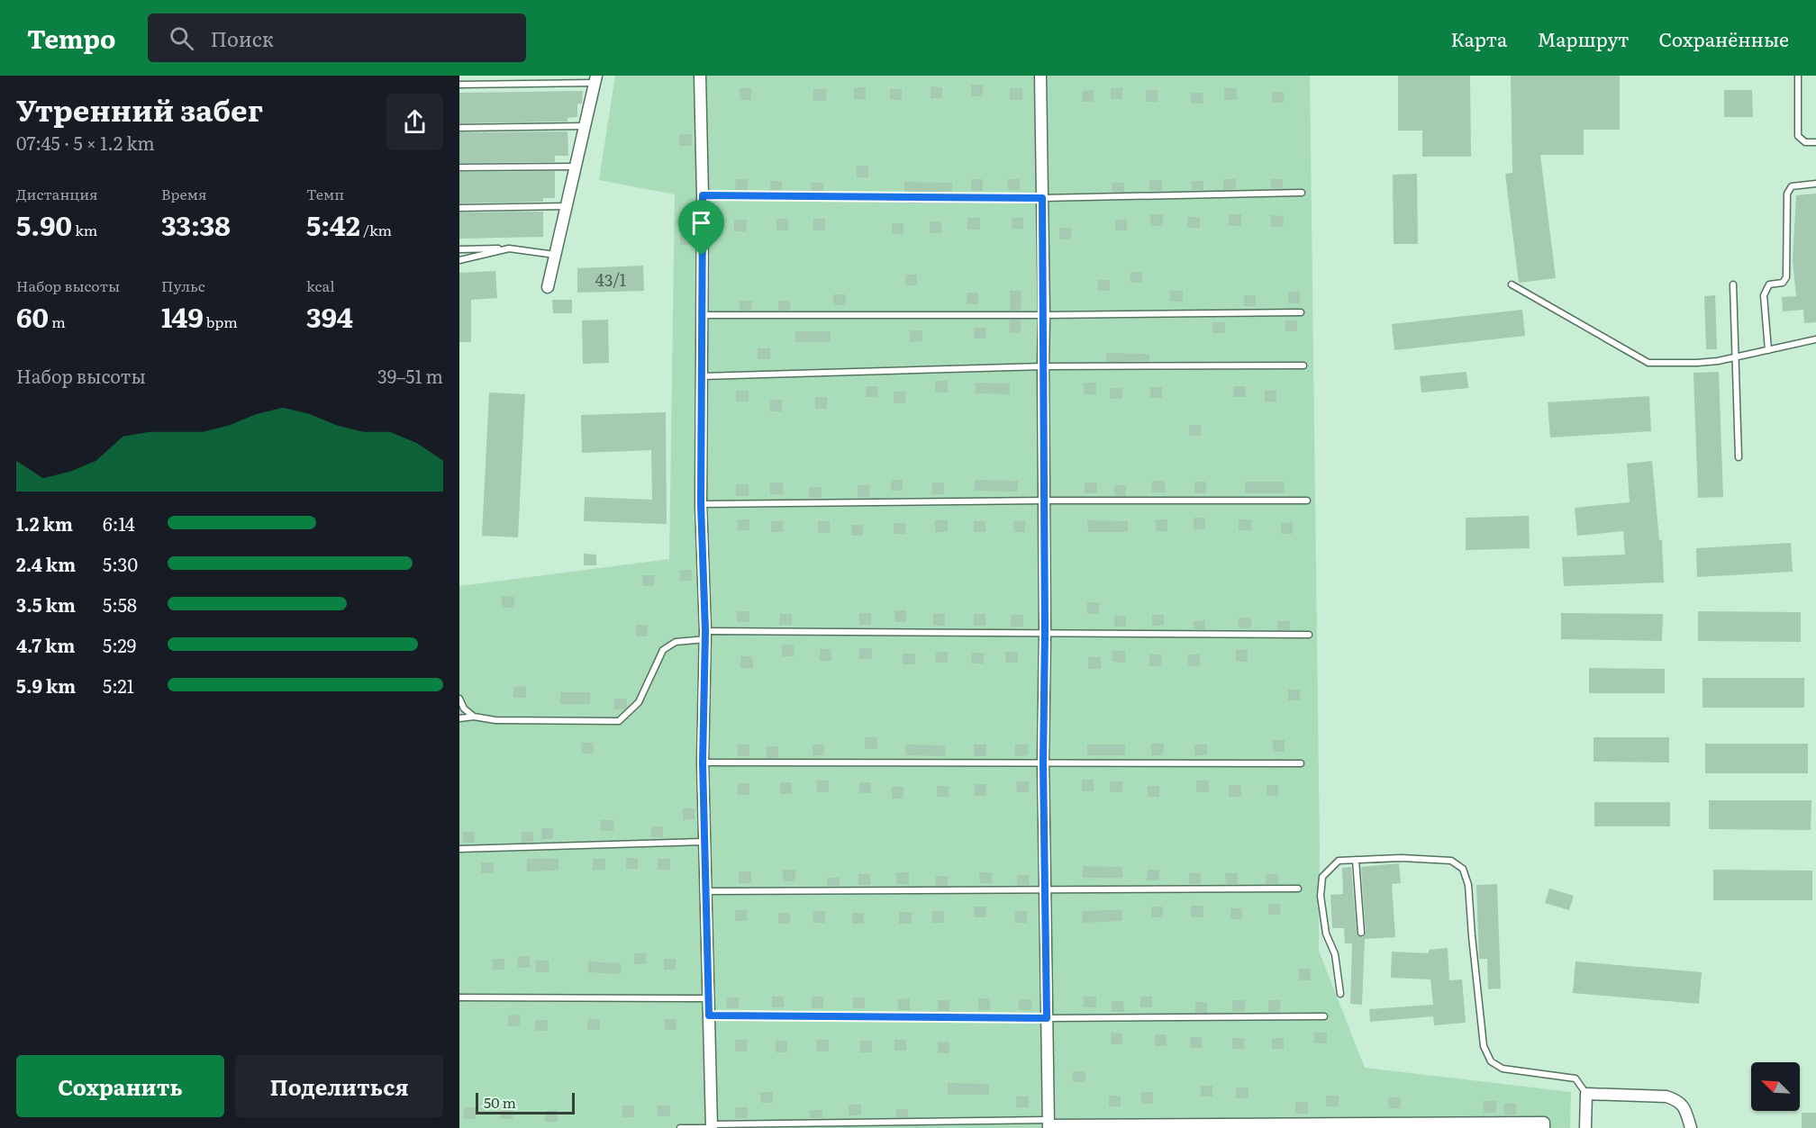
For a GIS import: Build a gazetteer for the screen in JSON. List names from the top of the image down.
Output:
{
  "house_numbers": ["43/1"],
  "scale_bar": "50 m",
  "north": "top left",
  "page": {
    "header": "Tempo",
    "search": "Поиск",
    "nav": ["Карта", "Маршрут", "Сохранённые"],
    "heading": ["Утренний забег", "07:45 · 5 × 1.2 km"],
    "stats": [
      ["Дистанция", "5.90 km"],
      ["Время", "33:38"],
      ["Темп", "5:42 /km"],
      ["Набор высоты", "60 m"],
      ["Пульс", "149 bpm"],
      ["kcal", "394"]
    ],
    "chart": ["Набор высоты", "39–51 m"],
    "list": [
      {
        "name": "1.2 km",
        "note": "6:14"
      },
      {
        "name": "2.4 km",
        "note": "5:30"
      },
      {
        "name": "3.5 km",
        "note": "5:58"
      },
      {
        "name": "4.7 km",
        "note": "5:29"
      },
      {
        "name": "5.9 km",
        "note": "5:21"
      }
    ],
    "buttons": ["Сохранить", "Поделиться"],
    "scale": "50 m"
  }
}
